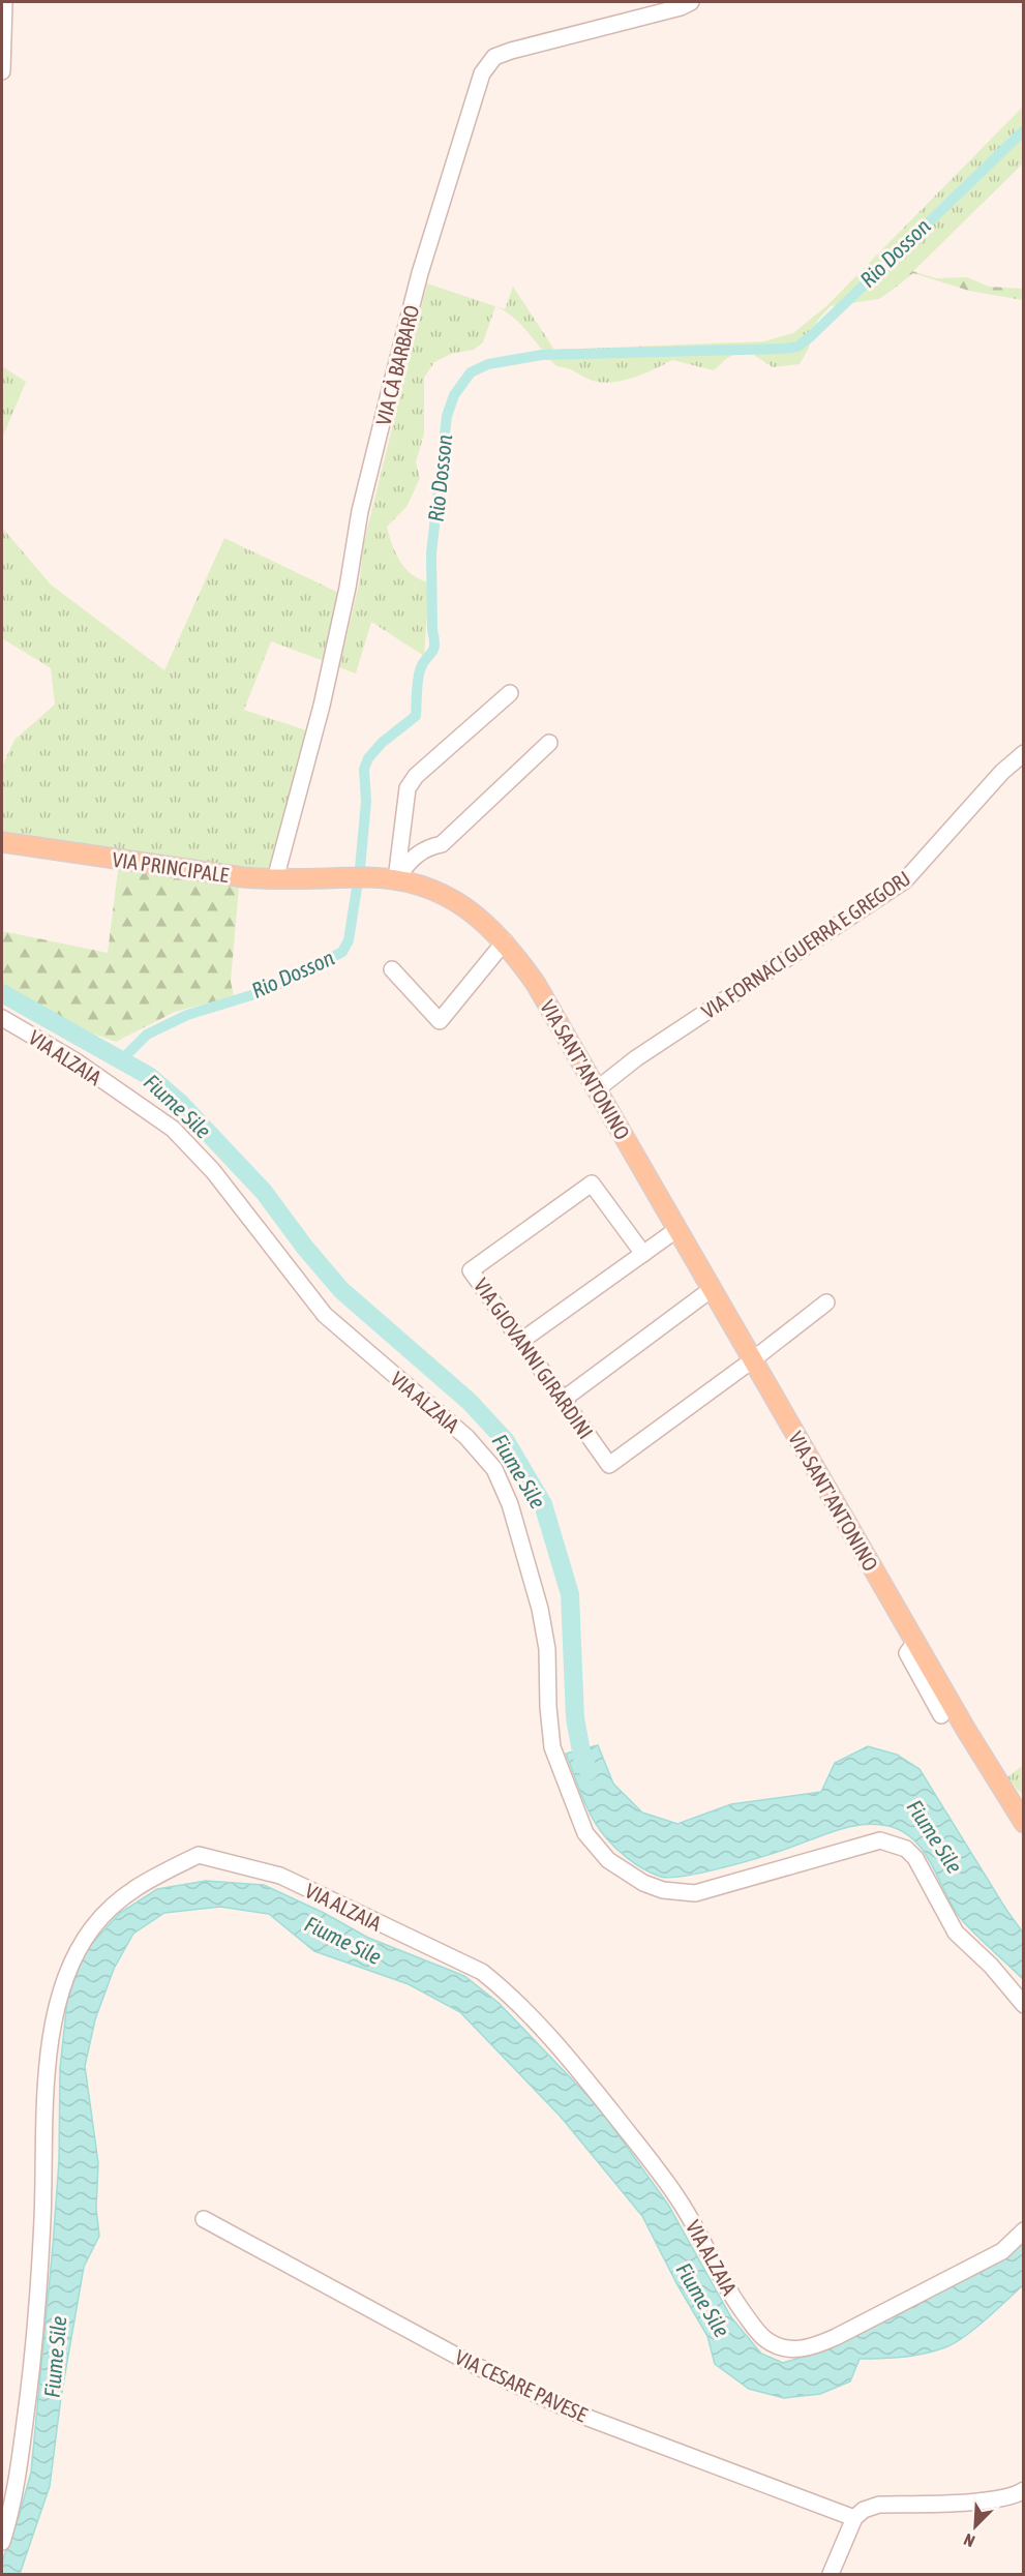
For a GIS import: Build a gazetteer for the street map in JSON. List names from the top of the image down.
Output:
{
  "streets": {
    "main road": ["VIA PRINCIPALE", "VIA SANT'ANTONINO"],
    "street": [
      "VIA CÀ BARBARO",
      "VIA FORNACI GUERRA E GREGORJ",
      "VIA ALZAIA",
      "VIA GIOVANNI GIRARDINI",
      "VIA CESARE PAVESE"
    ]
  },
  "crossings": [
    ["VIA CÀ BARBARO", "VIA PRINCIPALE"],
    ["VIA PRINCIPALE", "VIA SANT'ANTONINO"],
    ["VIA FORNACI GUERRA E GREGORJ", "VIA SANT'ANTONINO"],
    ["VIA SANT'ANTONINO", "VIA GIOVANNI GIRARDINI"]
  ],
  "water": ["Rio Dosson", "Fiume Sile"],
  "north": "bottom left"
}
